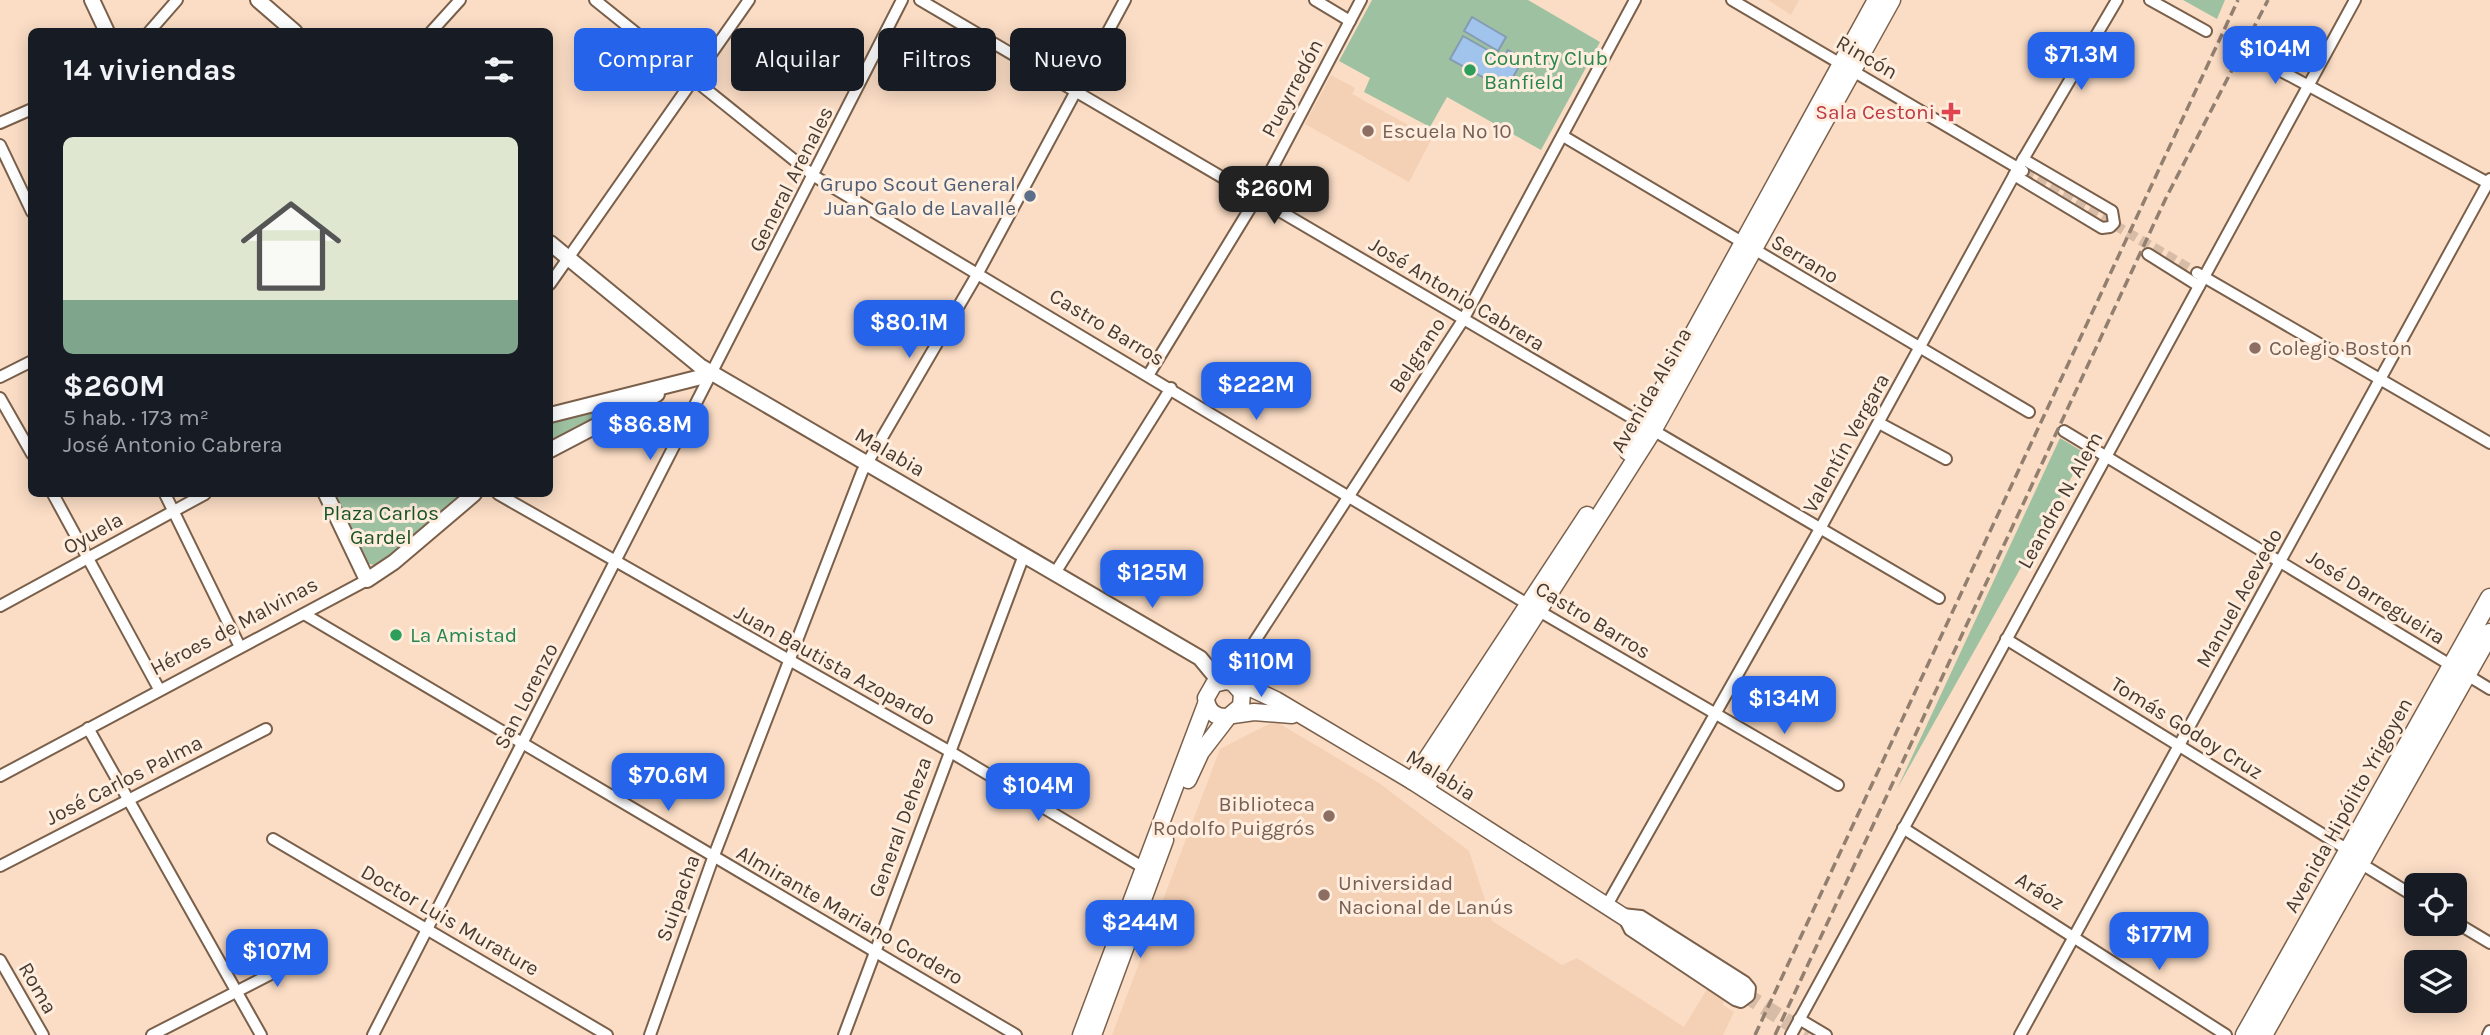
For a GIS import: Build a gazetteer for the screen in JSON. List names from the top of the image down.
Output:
{
  "streets": {
    "main road": ["Avenida Alsina", "Malabia", "Avenida Hipólito Yrigoyen"],
    "street": [
      "Rincón",
      "Pueyrredón",
      "General Arenales",
      "Serrano",
      "José Antonio Cabrera",
      "Castro Barros",
      "Belgrano",
      "Valentín Vergara",
      "Leandro N. Alem",
      "Oyuela",
      "José Darregueira",
      "Manuel Acevedo",
      "Héroes de Malvinas",
      "Juan Bautista Azopardo",
      "San Lorenzo",
      "Tomás Godoy Cruz",
      "José Carlos Palma",
      "General Deheza",
      "Aráoz",
      "Suipacha",
      "Almirante Mariano Cordero",
      "Doctor Luis Murature",
      "Roma"
    ]
  },
  "crossings": [
    ["Rincón", "Avenida Alsina"],
    ["Rincón", "Valentín Vergara"],
    ["Pueyrredón", "José Antonio Cabrera"],
    ["Pueyrredón", "Castro Barros"],
    ["General Arenales", "Castro Barros"],
    ["General Arenales", "Malabia"],
    ["General Arenales", "San Lorenzo"],
    ["Serrano", "Belgrano"],
    ["Serrano", "Avenida Alsina"],
    ["Serrano", "Valentín Vergara"],
    ["José Antonio Cabrera", "Belgrano"],
    ["José Antonio Cabrera", "Avenida Alsina"],
    ["José Antonio Cabrera", "Valentín Vergara"],
    ["José Antonio Cabrera", "Suipacha"],
    ["Castro Barros", "Belgrano"],
    ["Castro Barros", "Avenida Alsina"],
    ["Castro Barros", "Valentín Vergara"],
    ["Castro Barros", "Suipacha"],
    ["Belgrano", "Malabia"],
    ["Avenida Alsina", "Malabia"],
    ["Valentín Vergara", "Malabia"],
    ["Malabia", "San Lorenzo"],
    ["Malabia", "General Deheza"],
    ["Malabia", "Suipacha"],
    ["Leandro N. Alem", "José Darregueira"],
    ["Leandro N. Alem", "Tomás Godoy Cruz"],
    ["Leandro N. Alem", "Aráoz"],
    ["José Darregueira", "Manuel Acevedo"],
    ["José Darregueira", "Avenida Hipólito Yrigoyen"],
    ["Manuel Acevedo", "Tomás Godoy Cruz"],
    ["Manuel Acevedo", "Aráoz"],
    ["Héroes de Malvinas", "Almirante Mariano Cordero"],
    ["Juan Bautista Azopardo", "San Lorenzo"],
    ["Juan Bautista Azopardo", "General Deheza"],
    ["Juan Bautista Azopardo", "Suipacha"],
    ["San Lorenzo", "Almirante Mariano Cordero"],
    ["San Lorenzo", "Doctor Luis Murature"],
    ["Tomás Godoy Cruz", "Avenida Hipólito Yrigoyen"],
    ["General Deheza", "Almirante Mariano Cordero"],
    ["Suipacha", "Almirante Mariano Cordero"]
  ],
  "parks": ["Plaza Carlos Gardel"],
  "places": {
    "other": [
      "Country Club Banfield",
      "Escuela Nº 10",
      "Grupo Scout General Juan Galo de Lavalle",
      "Colegio Boston",
      "La Amistad",
      "Biblioteca Rodolfo Puiggrós",
      "Universidad Nacional de Lanús"
    ],
    "health": ["Sala Cestoni"]
  },
  "page": {
    "price": [
      "$104M",
      "$71.3M",
      "$260M",
      "$80.1M",
      "$222M",
      "$86.8M",
      "$125M",
      "$110M",
      "$134M",
      "$70.6M",
      "$104M",
      "$244M",
      "$177M",
      "$107M"
    ],
    "chip": [
      "Comprar",
      "Alquilar",
      "Filtros",
      "Nuevo"
    ],
    "heading": "14 viviendas",
    "list": [
      {
        "name": "$260M",
        "note": "5 hab. · 173 m² · José Antonio Cabrera"
      }
    ]
  }
}
